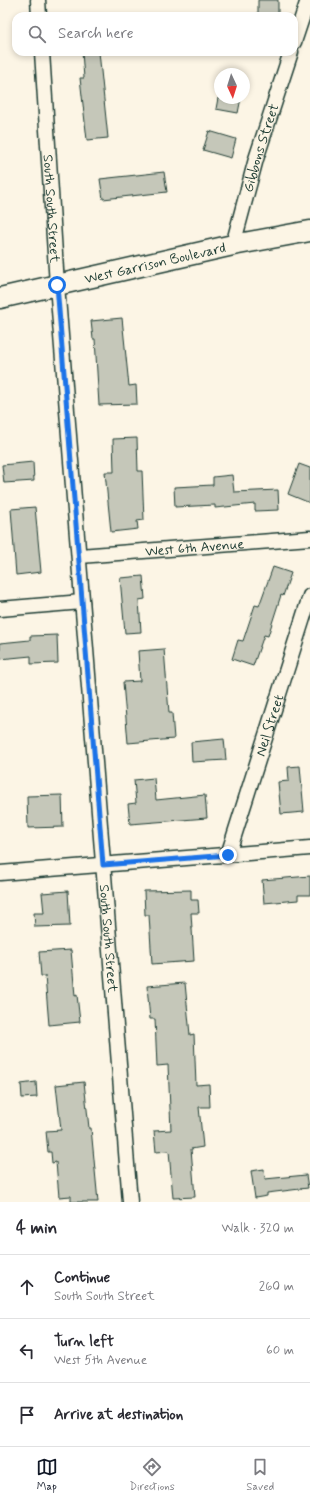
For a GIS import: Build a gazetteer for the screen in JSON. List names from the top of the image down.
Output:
{
  "streets": {
    "main road": ["West Garrison Boulevard"],
    "street": [
      "Gibbons Street",
      "South South Street",
      "West 6th Avenue",
      "Neil Street"
    ]
  },
  "crossings": [
    ["Gibbons Street", "West Garrison Boulevard"],
    ["South South Street", "West Garrison Boulevard"],
    ["South South Street", "West 6th Avenue"]
  ],
  "north": "bottom",
  "page": {
    "search": "Search here",
    "heading": ["4 min", "Walk · 320 m"],
    "list": [
      ["Continue", "South South Street", "260 m"],
      ["Turn left", "West 5th Avenue", "60 m"],
      "Arrive at destination"
    ],
    "nav": ["Map", "Directions", "Saved"]
  }
}
